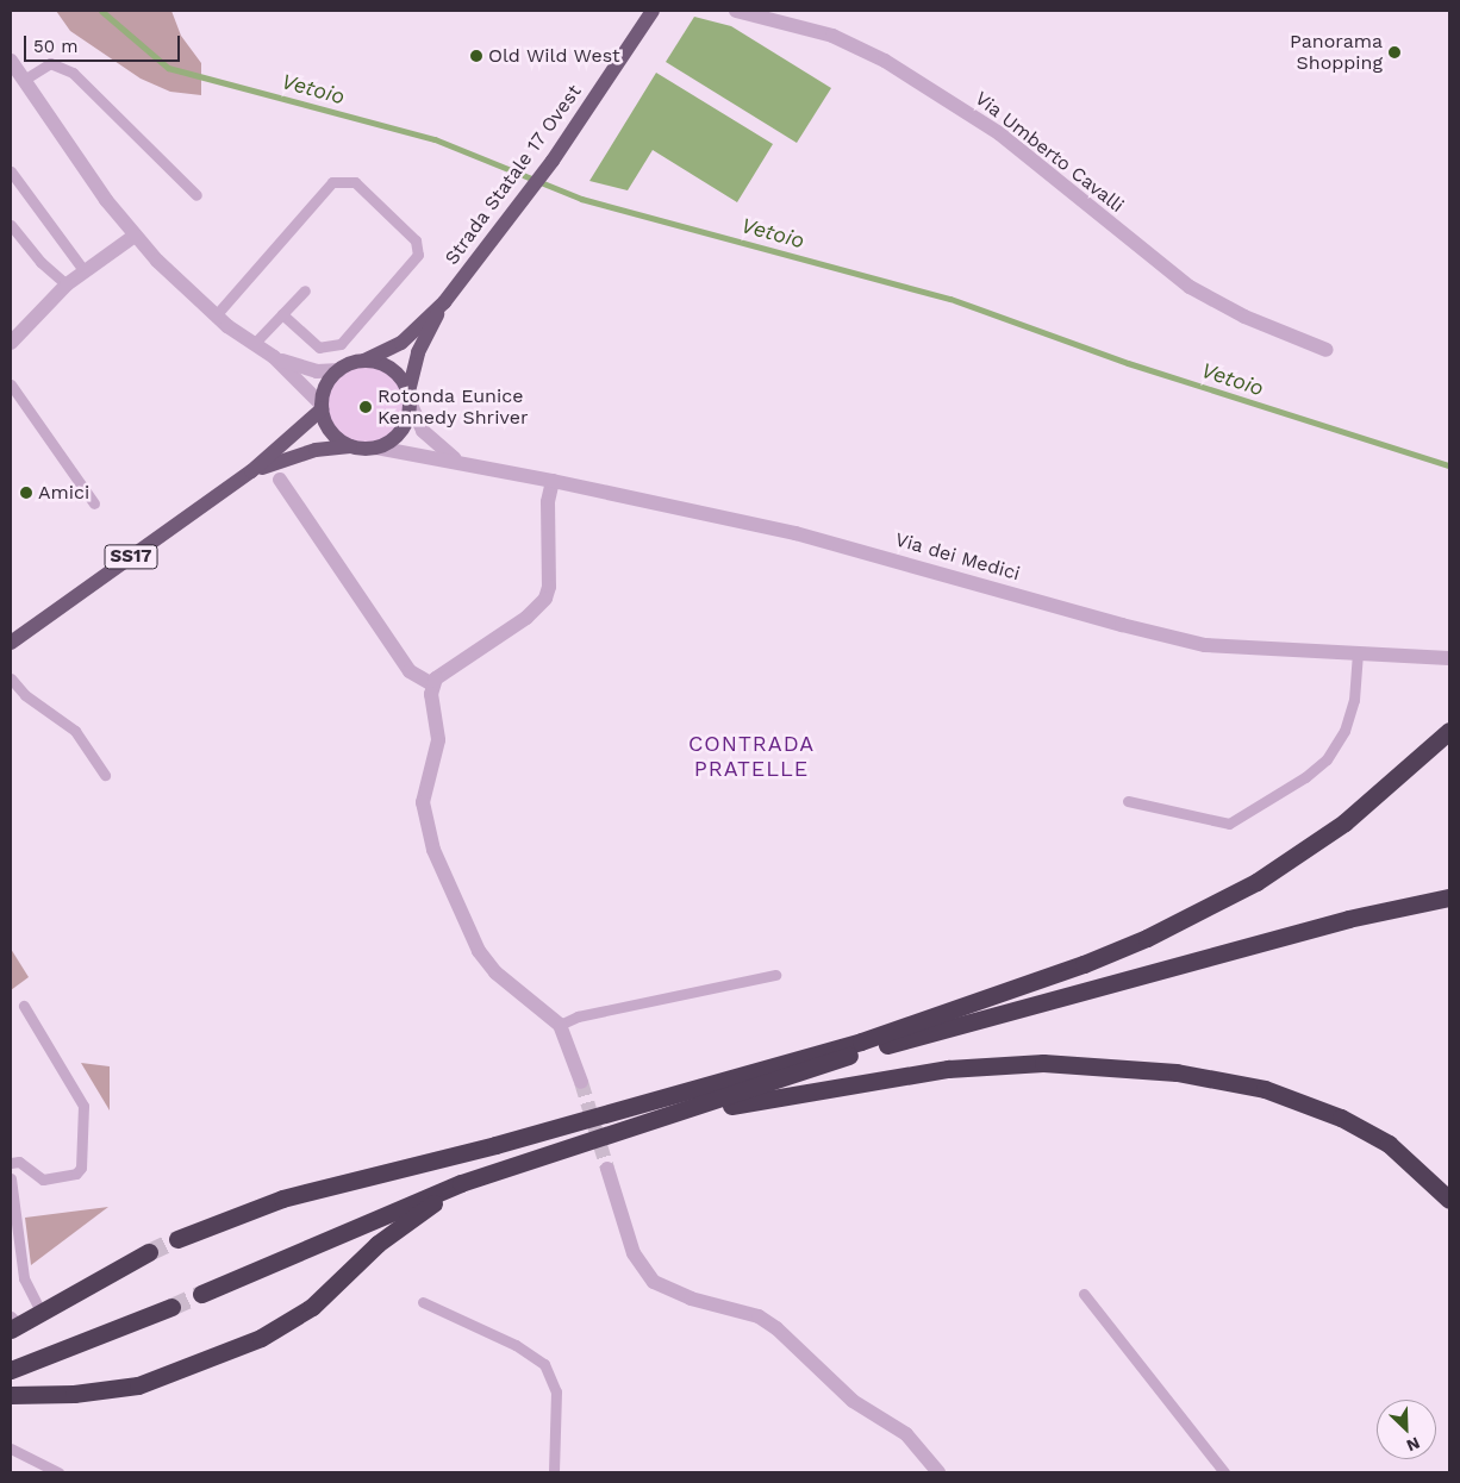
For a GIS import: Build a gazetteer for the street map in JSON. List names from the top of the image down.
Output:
{
  "streets": {
    "main road": ["Strada Statale 17 Ovest", "SS17"],
    "street": ["Via Umberto Cavalli", "Via dei Medici"]
  },
  "crossings": [
    ["Strada Statale 17 Ovest", "SS17"],
    ["Strada Statale 17 Ovest", "Via dei Medici"],
    ["SS17", "Via dei Medici"]
  ],
  "districts": ["CONTRADA PRATELLE"],
  "water": ["Vetoio"],
  "places": [
    "Panorama Shopping",
    "Old Wild West",
    "Rotonda Eunice Kennedy Shriver",
    "Amici"
  ],
  "scale_bar": "50 m",
  "north": "bottom right"
}
